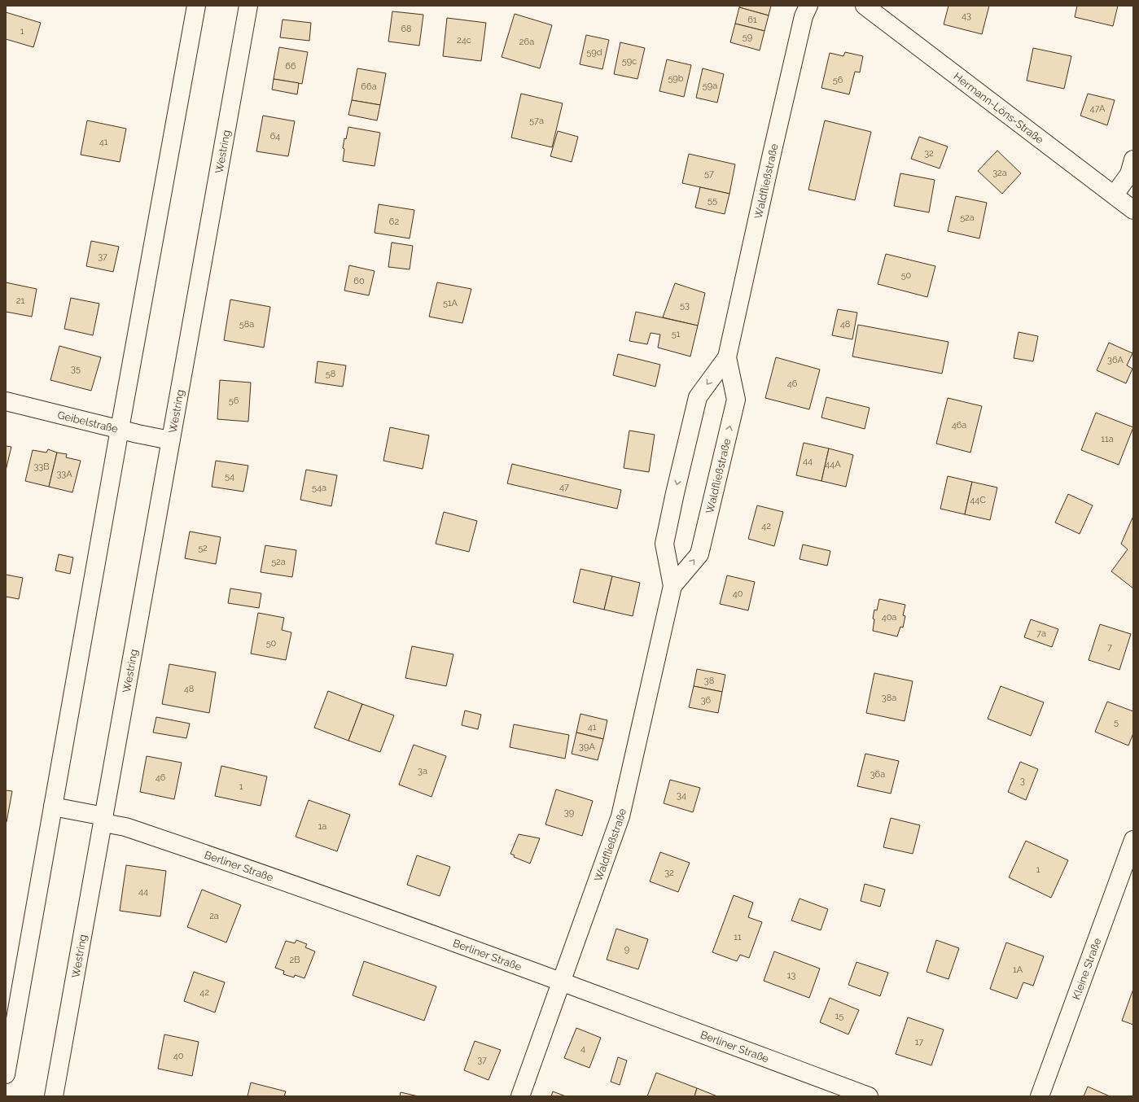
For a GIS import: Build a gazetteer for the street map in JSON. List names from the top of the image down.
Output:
{
  "streets": {
    "street": [
      "Hermann-Löns-Straße",
      "Westring",
      "Waldfließstraße",
      "Geibelstraße",
      "Berliner Straße",
      "Kleine Straße"
    ]
  },
  "crossings": [
    ["Westring", "Geibelstraße"],
    ["Westring", "Berliner Straße"],
    ["Waldfließstraße", "Berliner Straße"]
  ],
  "house_numbers": [
    "43",
    "61",
    "68",
    "1",
    "59",
    "24c",
    "26a",
    "59d",
    "59c",
    "66",
    "59b",
    "56",
    "59a",
    "66a",
    "47A",
    "57a",
    "64",
    "41",
    "32",
    "32a",
    "57",
    "55",
    "52a",
    "62",
    "37",
    "50",
    "60",
    "21",
    "51A",
    "53",
    "58a",
    "48",
    "51",
    "36A",
    "35",
    "58",
    "46",
    "56",
    "46a",
    "11a",
    "44",
    "44A",
    "33B",
    "33A",
    "54",
    "47",
    "54a",
    "44C",
    "42",
    "52",
    "52a",
    "40",
    "40a",
    "7a",
    "50",
    "7",
    "38",
    "48",
    "38a",
    "36",
    "5",
    "41",
    "39A",
    "3a",
    "36a",
    "46",
    "3",
    "1",
    "34",
    "39",
    "1a",
    "1",
    "32",
    "44",
    "2a",
    "11",
    "9",
    "2B",
    "1A",
    "13",
    "42",
    "15",
    "17",
    "4",
    "40",
    "37"
  ]
}
